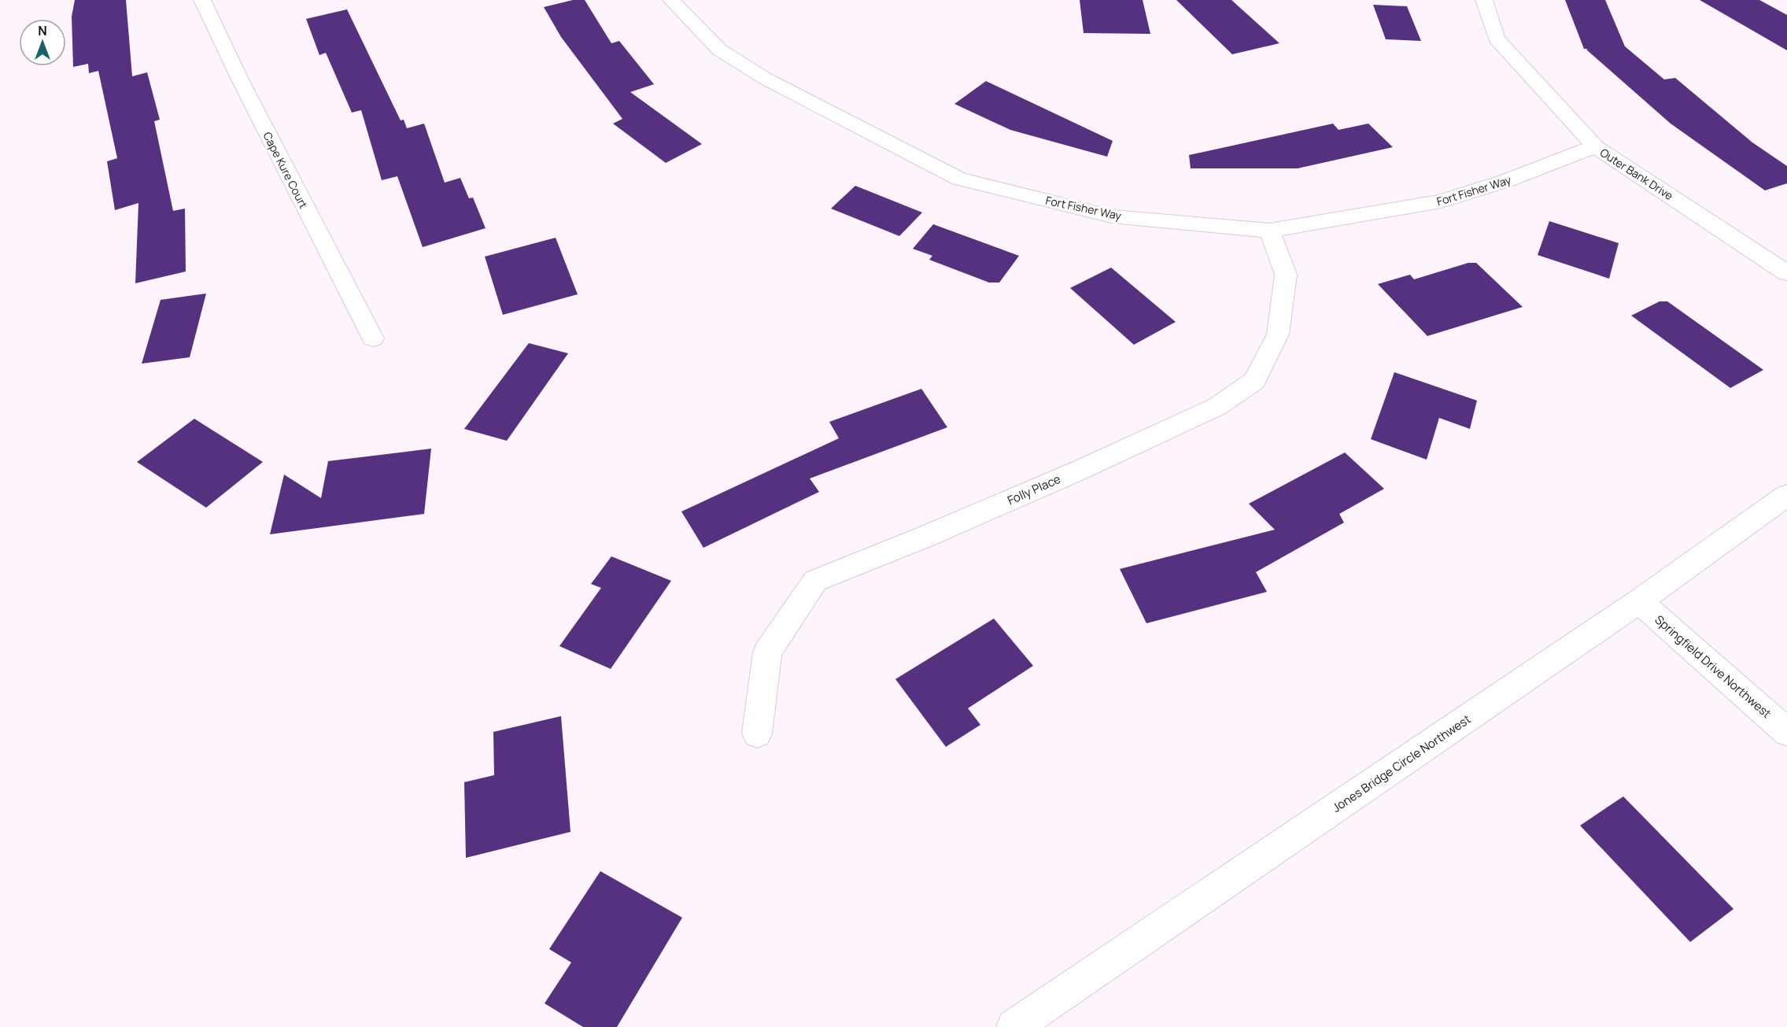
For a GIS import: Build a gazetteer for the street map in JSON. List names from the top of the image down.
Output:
{
  "streets": {
    "street": [
      "Cape Kure Court",
      "Outer Bank Drive",
      "Fort Fisher Way",
      "Folly Place",
      "Springfield Drive Northwest",
      "Jones Bridge Circle Northwest"
    ]
  },
  "crossings": [
    ["Outer Bank Drive", "Fort Fisher Way"],
    ["Fort Fisher Way", "Folly Place"],
    ["Springfield Drive Northwest", "Jones Bridge Circle Northwest"]
  ],
  "north": "top"
}
